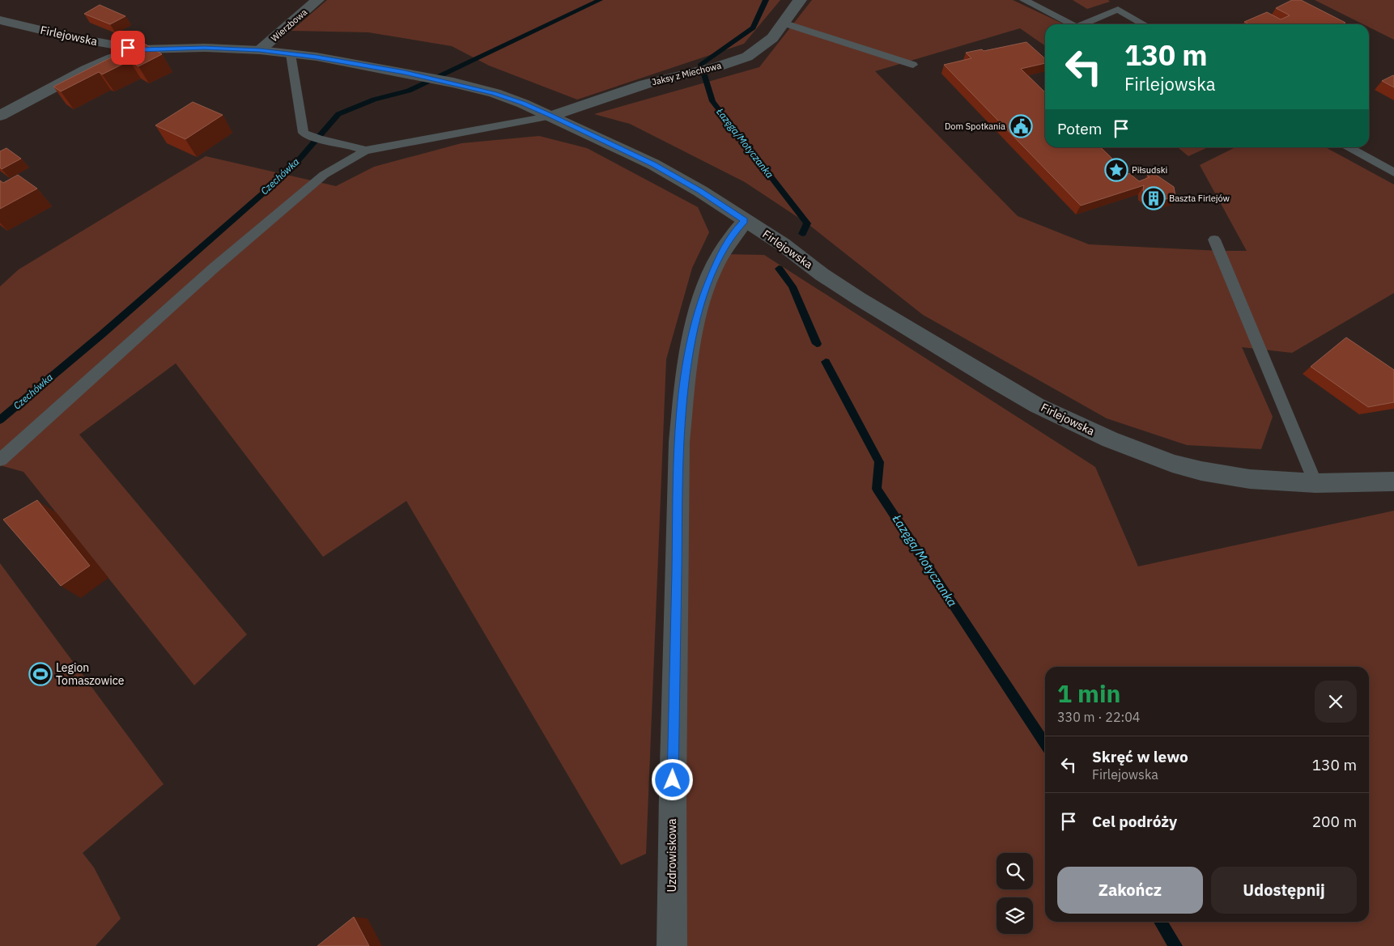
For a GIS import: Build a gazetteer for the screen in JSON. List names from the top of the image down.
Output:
{
  "streets": {
    "street": [
      "Wierzbowa",
      "Firlejowska",
      "Jaksy z Miechowa",
      "Uzdrowiskowa"
    ]
  },
  "crossings": [
    ["Wierzbowa", "Firlejowska"],
    ["Firlejowska", "Jaksy z Miechowa"],
    ["Firlejowska", "Uzdrowiskowa"]
  ],
  "water": ["Łazęga/Motyczanka", "Czechówka"],
  "places": {
    "public building": ["Dom Spotkania"],
    "place": ["Piłsudski"],
    "building": ["Baszta Firlejów"],
    "sports": ["Legion Tomaszowice"]
  },
  "page": {
    "turn": ["130 m", "Firlejowska"],
    "then": "Potem",
    "heading": ["1 min", "330 m · 22:04"],
    "list": [
      {
        "name": "Skręć w lewo",
        "note": "Firlejowska",
        "value": "130 m"
      },
      {
        "name": "Cel podróży",
        "value": "200 m"
      }
    ],
    "buttons": ["Zakończ", "Udostępnij"]
  }
}
